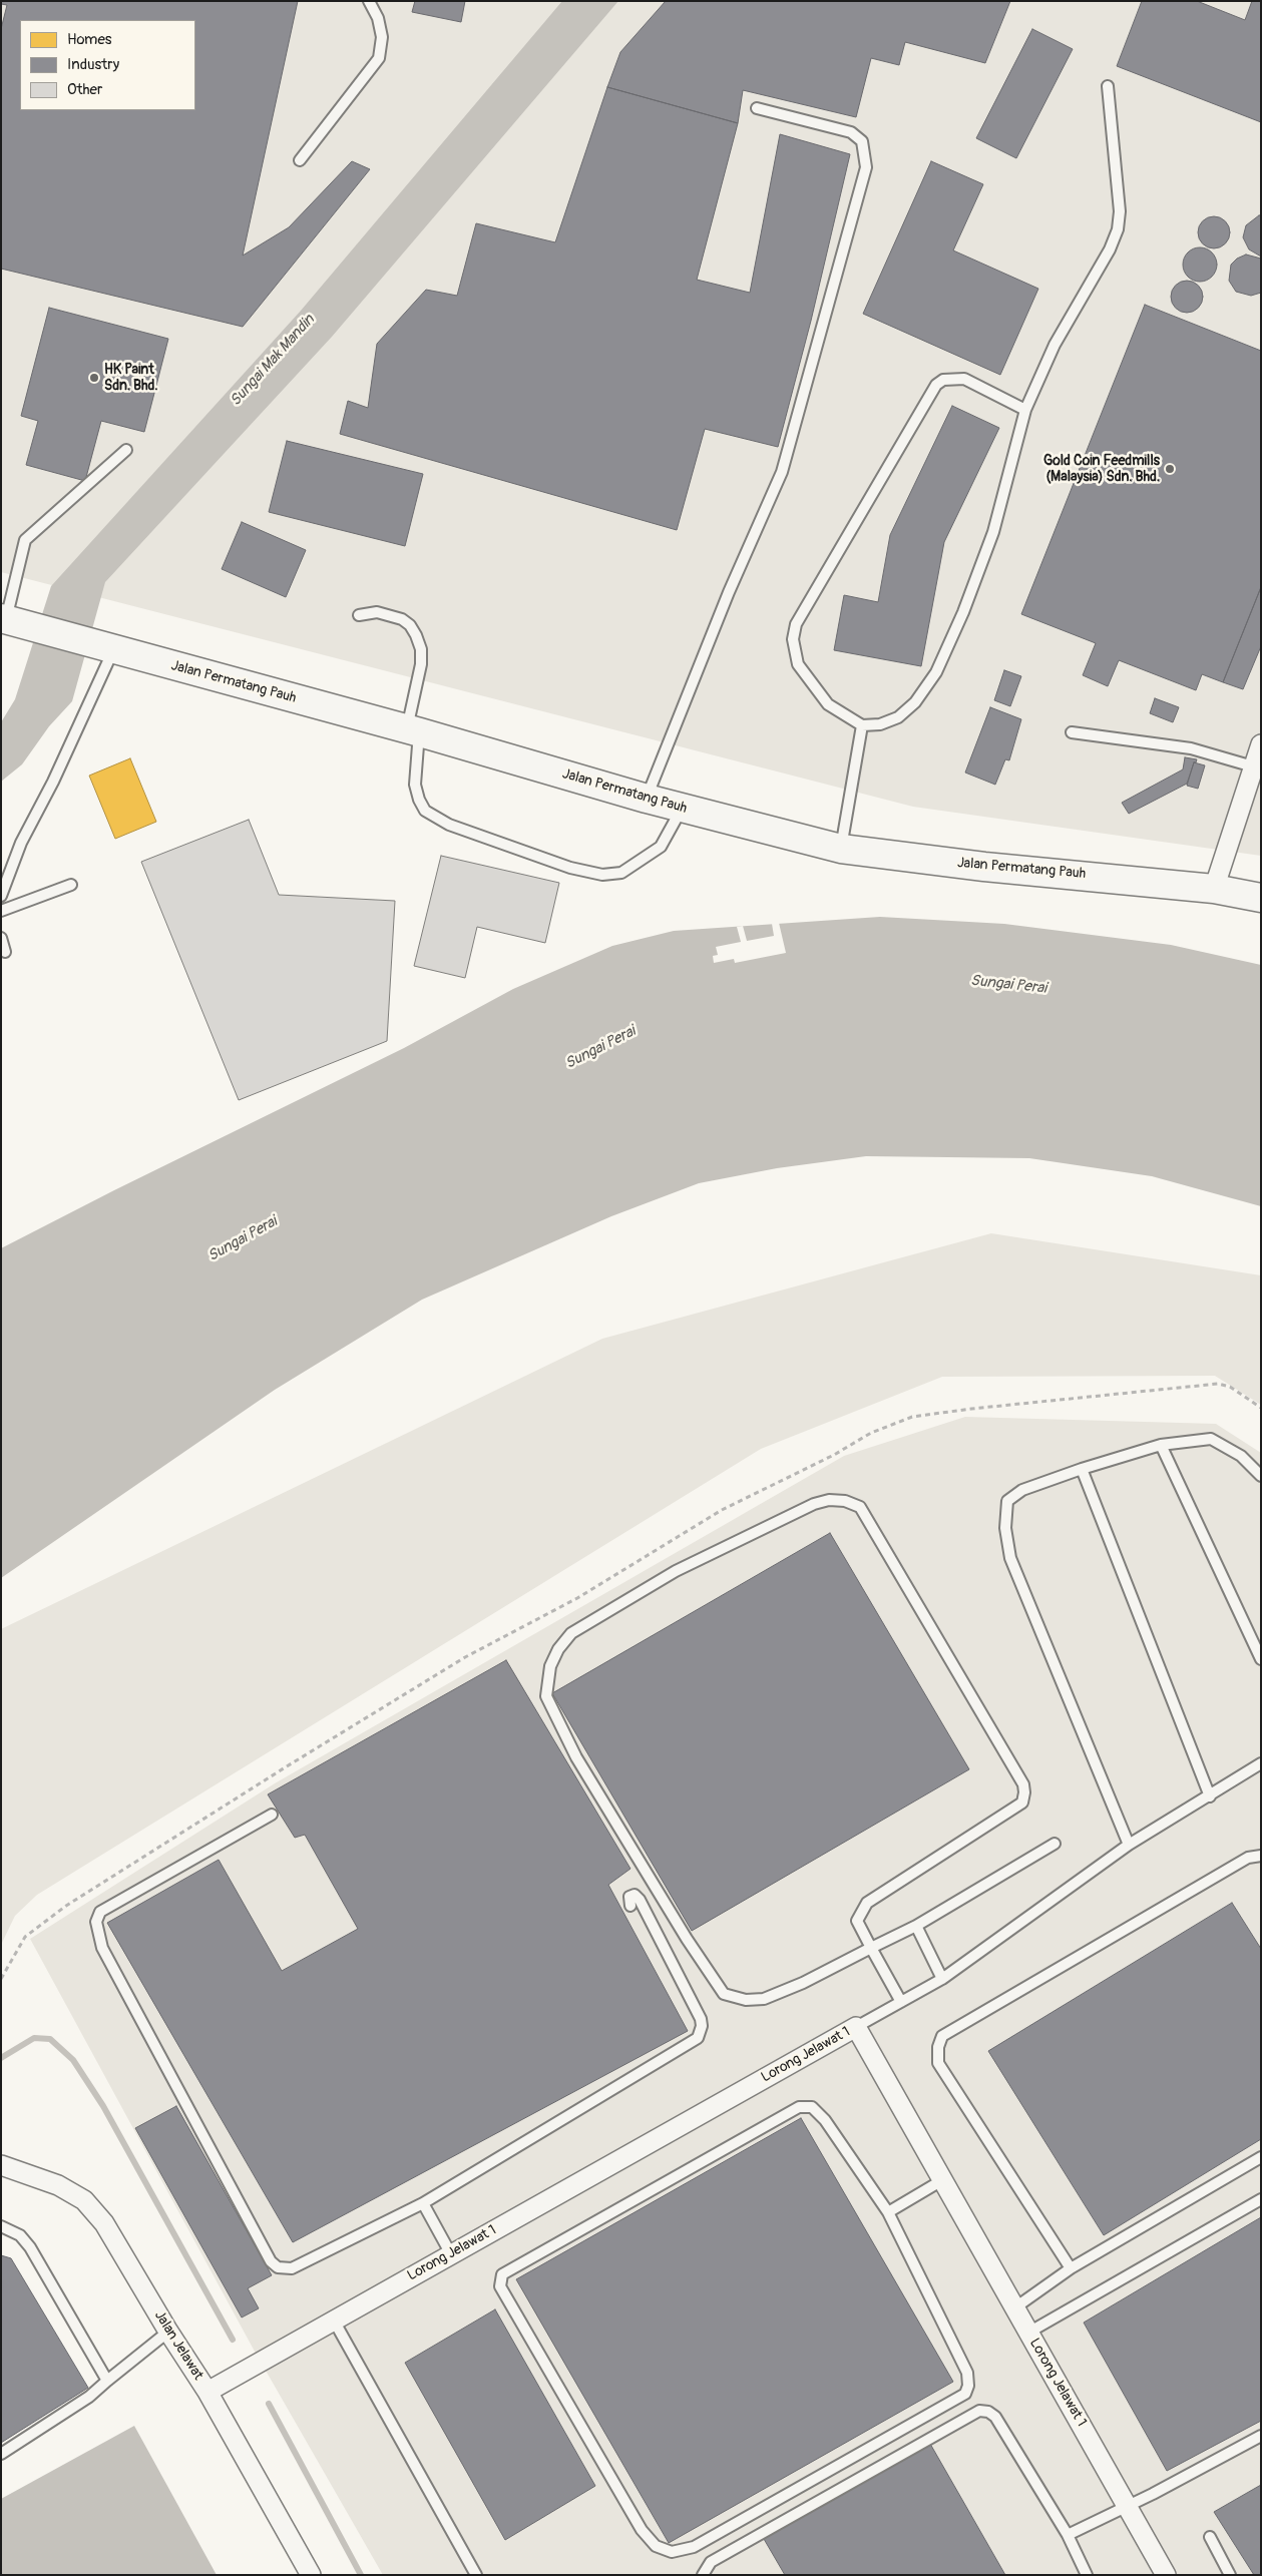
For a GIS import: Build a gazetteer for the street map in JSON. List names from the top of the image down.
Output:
{
  "streets": {
    "main road": ["Jalan Permatang Pauh"],
    "street": ["Lorong Jelawat 1", "Jalan Jelawat"]
  },
  "crossings": [
    ["Lorong Jelawat 1", "Jalan Jelawat"]
  ],
  "water": ["Sungai Mak Mandin", "Sungai Perai"],
  "places": ["HK Paint Sdn. Bhd.", "Gold Coin Feedmills (Malaysia) Sdn. Bhd."],
  "legend": ["Homes", "Industry", "Other"]
}
